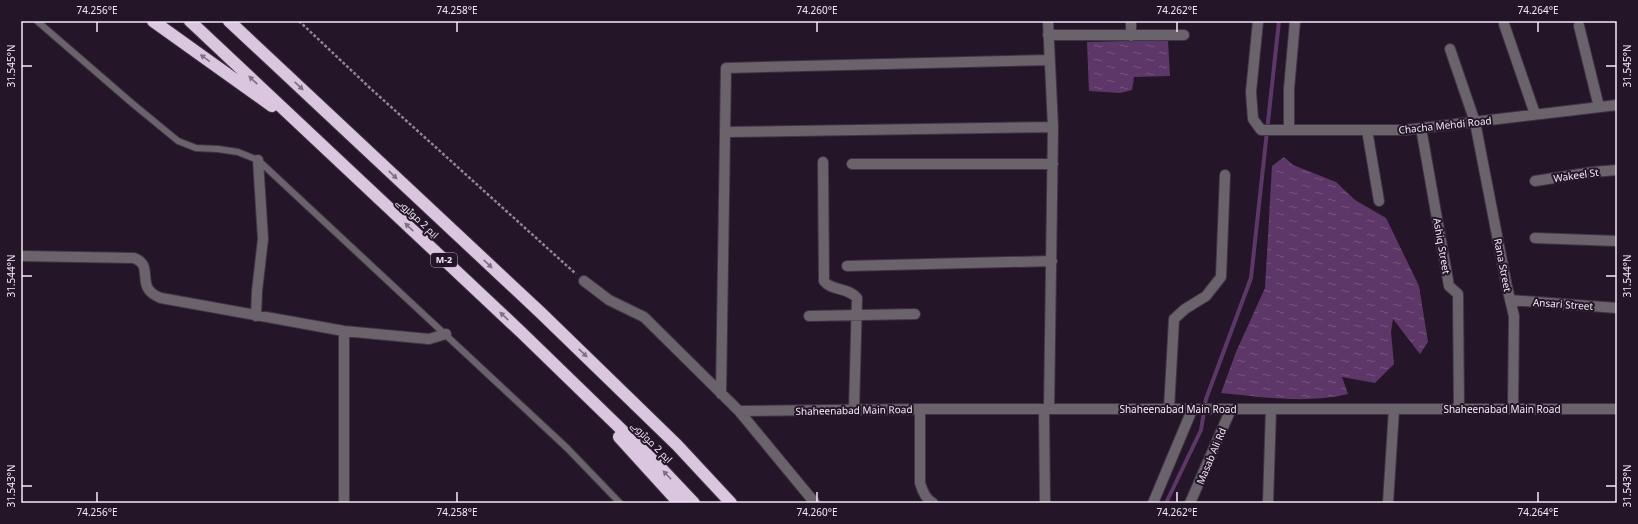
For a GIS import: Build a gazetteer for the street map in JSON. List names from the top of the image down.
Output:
{
  "streets": {
    "highway": ["ایم 2 موٹروے", "M-2"],
    "street": [
      "Chacha Mehdi Road",
      "Wakeel St",
      "Ashiq Street",
      "Rana Street",
      "Ansari Street",
      "Shaheenabad Main Road",
      "Masab Ali Rd"
    ]
  },
  "crossings": [
    ["Chacha Mehdi Road", "Ashiq Street"],
    ["Chacha Mehdi Road", "Rana Street"],
    ["Ashiq Street", "Shaheenabad Main Road"],
    ["Rana Street", "Ansari Street"],
    ["Rana Street", "Shaheenabad Main Road"],
    ["Shaheenabad Main Road", "Masab Ali Rd"]
  ],
  "coordinates": [
    "74.256°E",
    "74.258°E",
    "74.260°E",
    "74.262°E",
    "74.264°E",
    "31.545°N",
    "31.544°N",
    "31.543°N"
  ]
}
